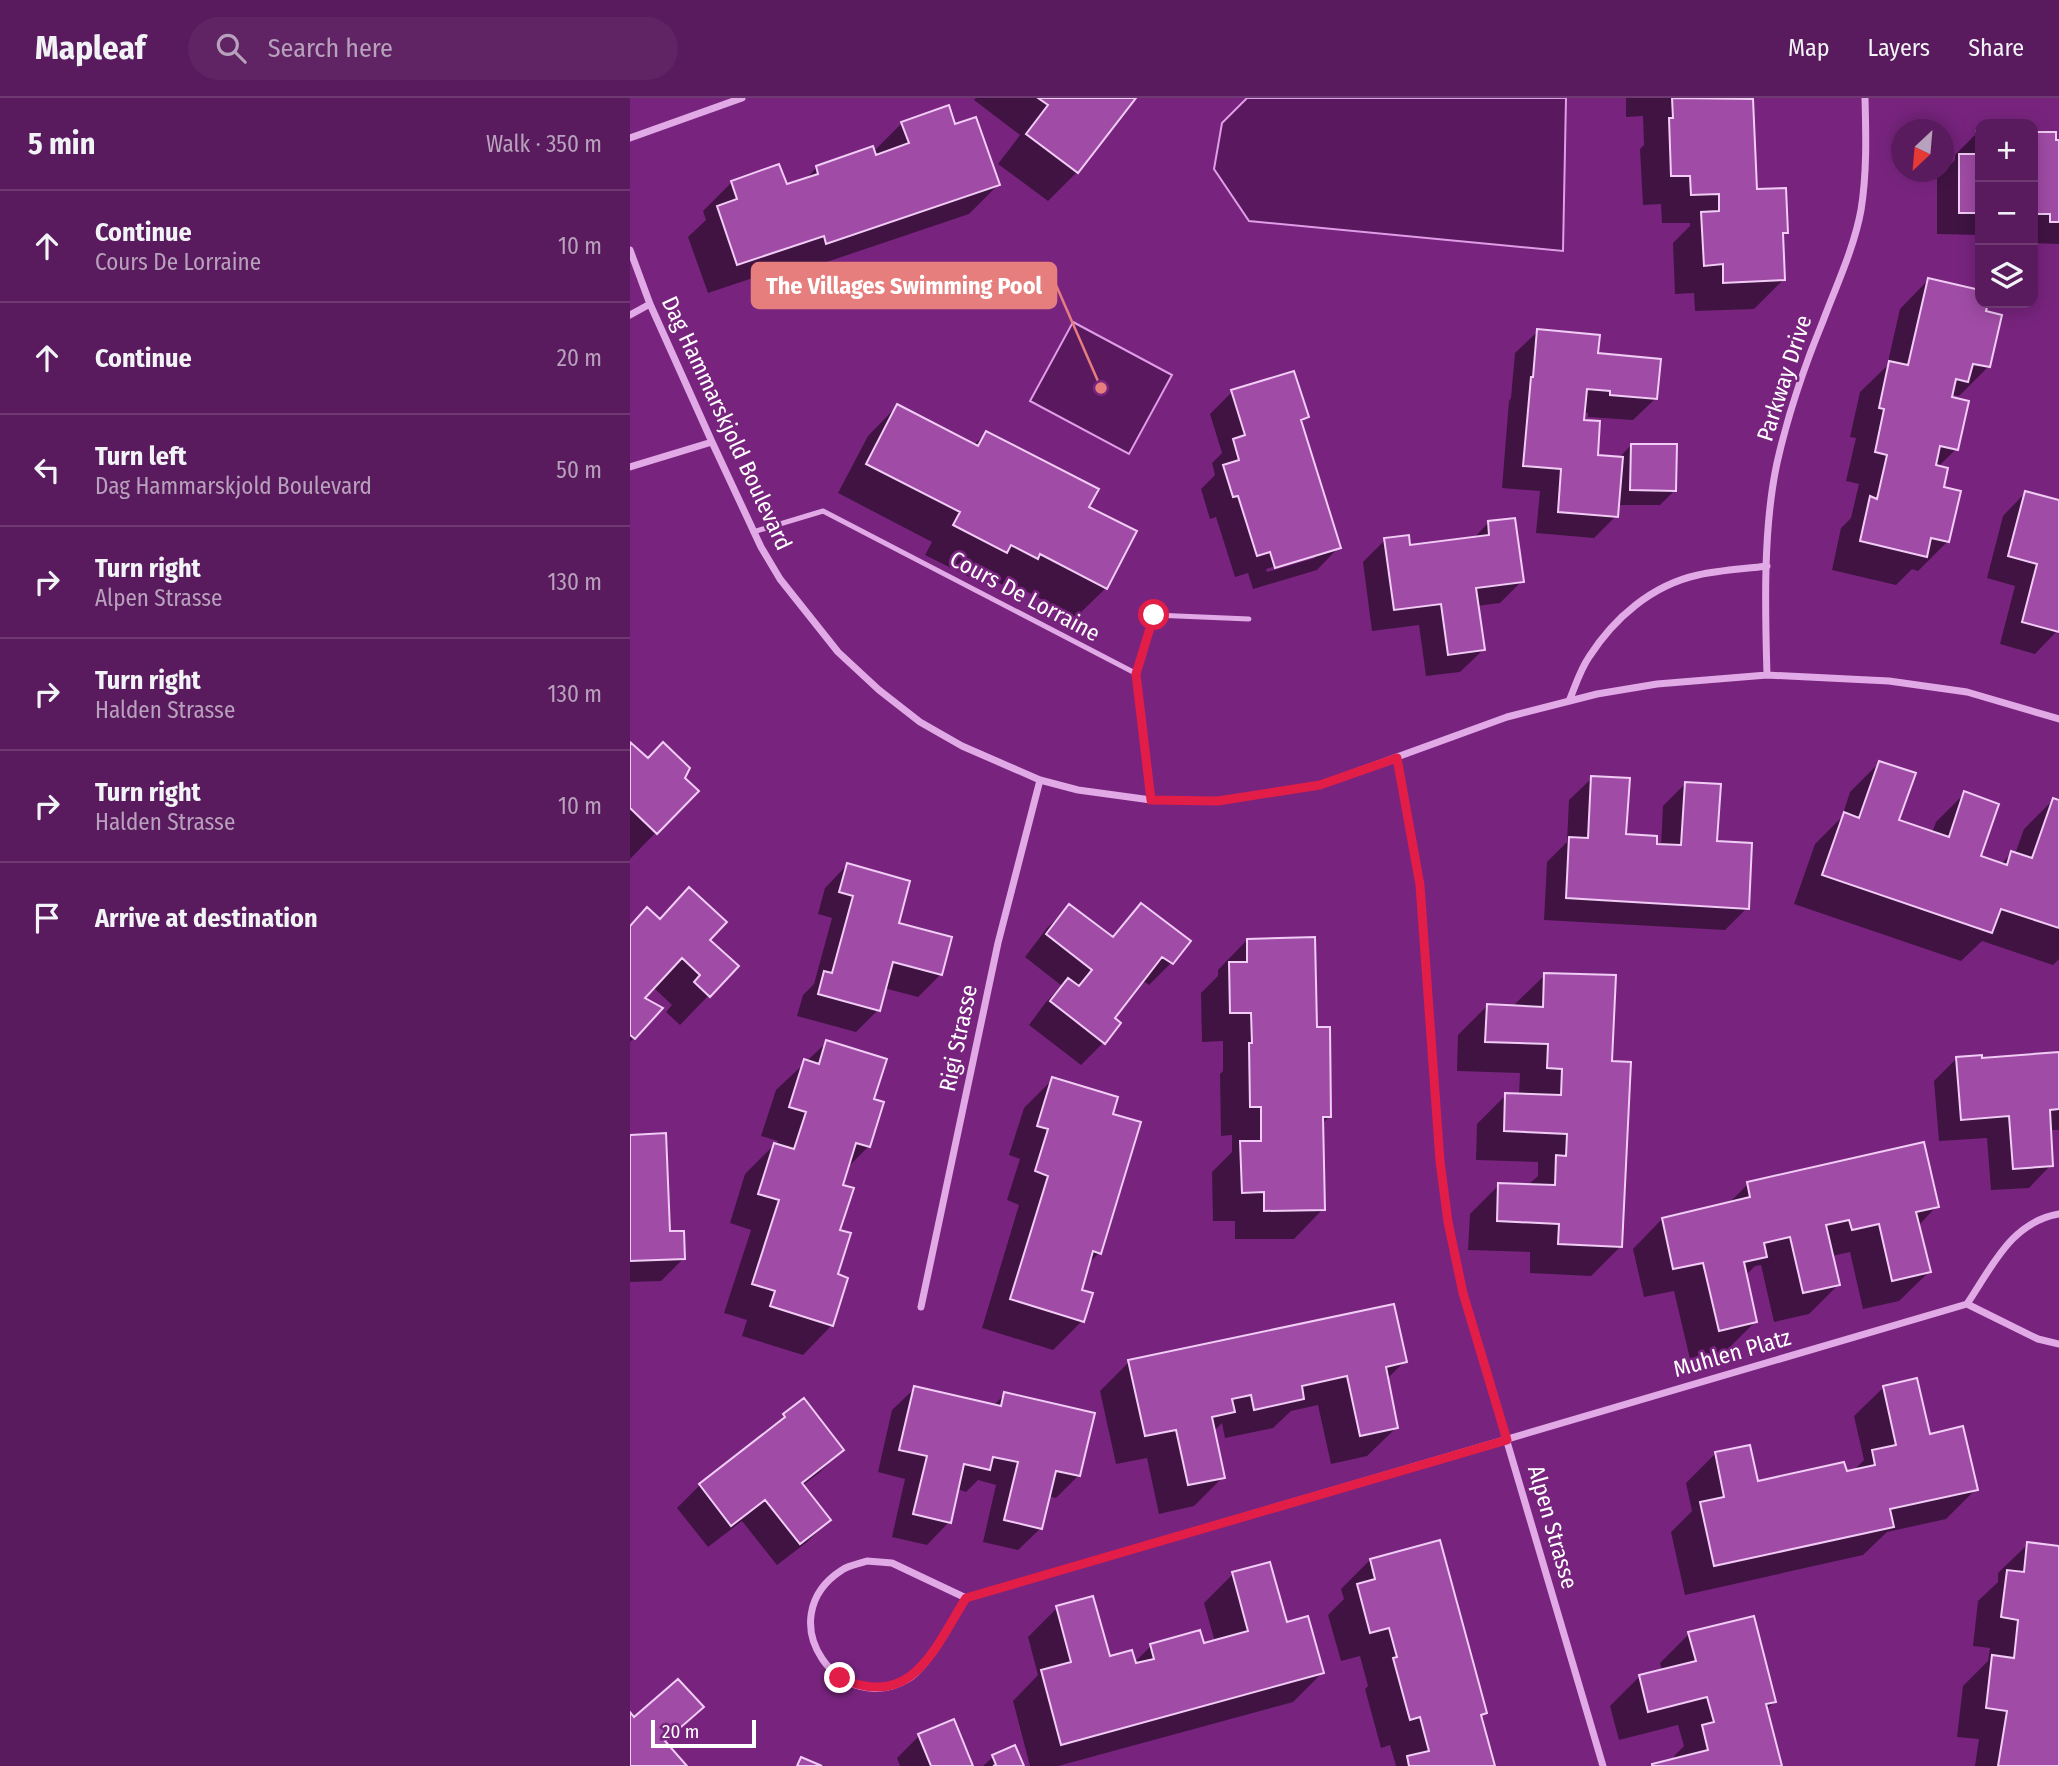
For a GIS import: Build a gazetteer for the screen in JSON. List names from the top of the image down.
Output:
{
  "streets": {
    "street": [
      "Parkway Drive",
      "Dag Hammarskjold Boulevard",
      "Rigi Strasse",
      "Muhlen Platz",
      "Alpen Strasse"
    ],
    "lane": ["Cours De Lorraine"]
  },
  "crossings": [
    ["Parkway Drive", "Dag Hammarskjold Boulevard"],
    ["Dag Hammarskjold Boulevard", "Cours De Lorraine"],
    ["Dag Hammarskjold Boulevard", "Rigi Strasse"],
    ["Dag Hammarskjold Boulevard", "Alpen Strasse"],
    ["Muhlen Platz", "Alpen Strasse"]
  ],
  "places": ["The Villages Swimming Pool"],
  "scale_bar": "20 m",
  "north": "bottom left",
  "page": {
    "header": "Mapleaf",
    "search": "Search here",
    "nav": ["Map", "Layers", "Share"],
    "heading": ["5 min", "Walk · 350 m"],
    "map_buttons": ["+", "−"],
    "list": [
      ["Continue", "Cours De Lorraine", "10 m"],
      ["Continue", "20 m"],
      ["Turn left", "Dag Hammarskjold Boulevard", "50 m"],
      ["Turn right", "Alpen Strasse", "130 m"],
      ["Turn right", "Halden Strasse", "130 m"],
      ["Turn right", "Halden Strasse", "10 m"],
      "Arrive at destination"
    ],
    "scale": "20 m"
  }
}
